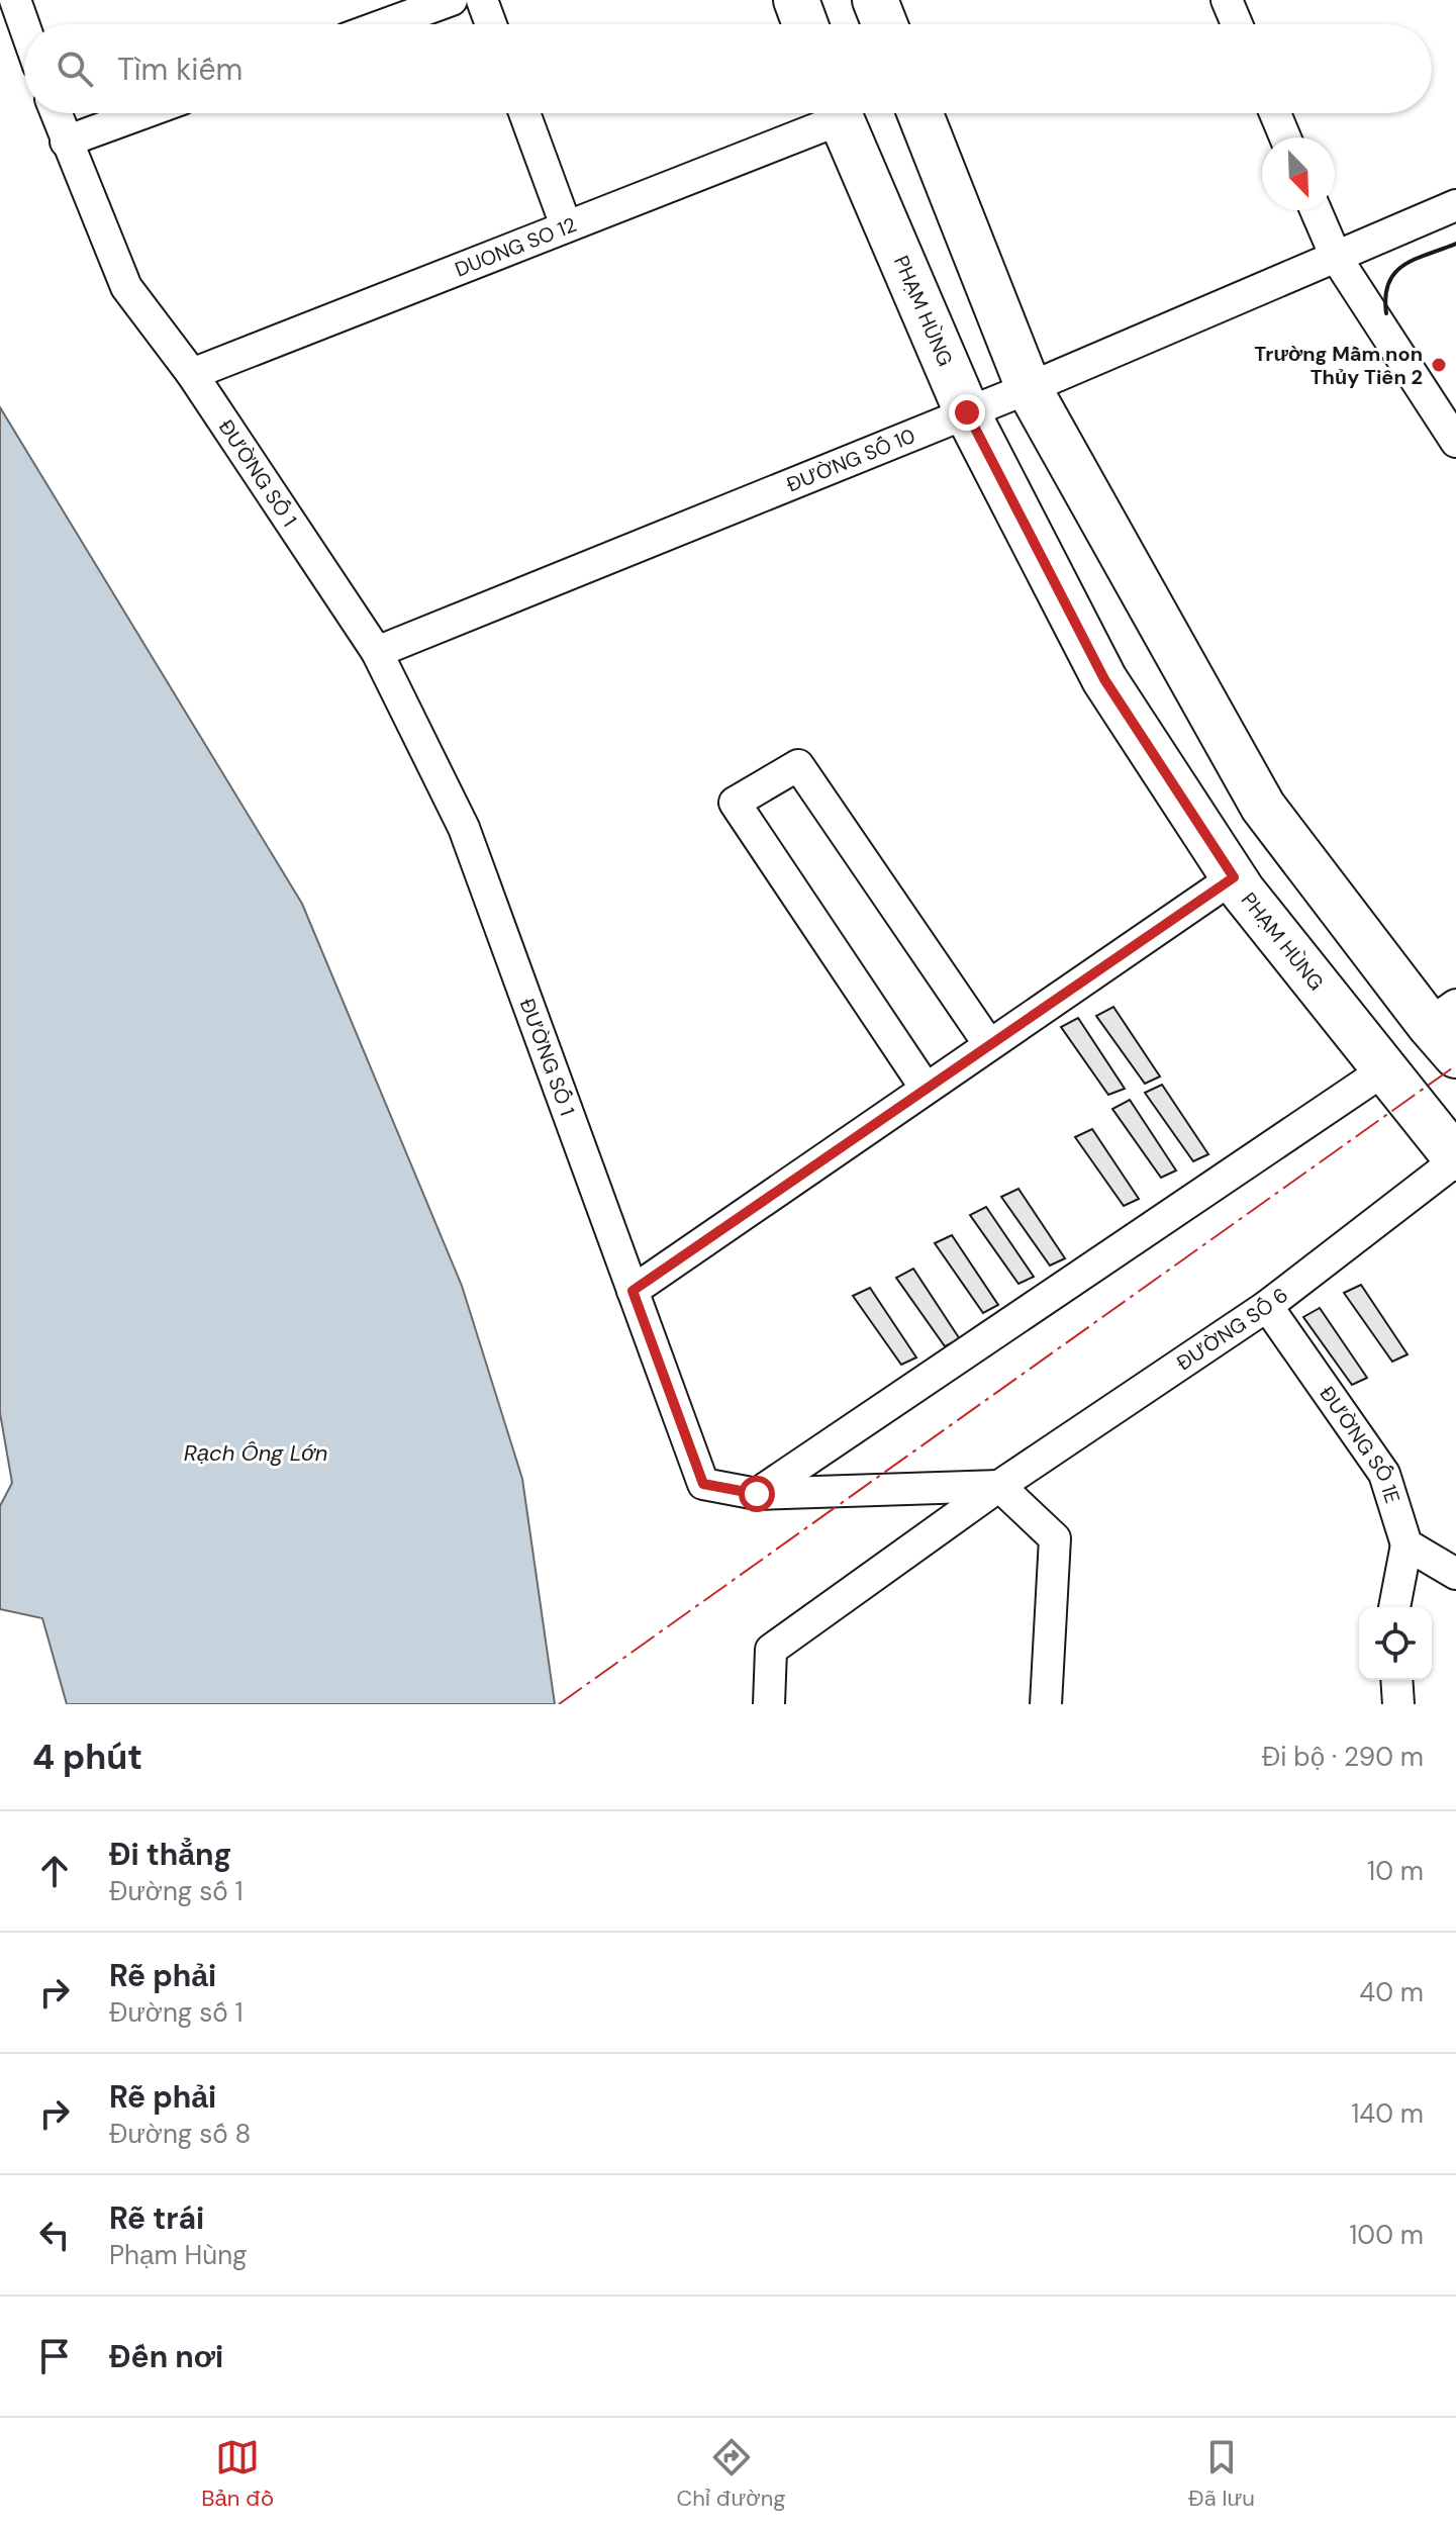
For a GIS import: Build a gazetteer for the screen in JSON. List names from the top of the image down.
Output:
{
  "streets": {
    "main road": ["PHẠM HÙNG"],
    "street": [
      "DUONG SO 12",
      "ĐƯỜNG SỐ 10",
      "ĐƯỜNG SỐ 1",
      "ĐƯỜNG SỐ 6",
      "ĐƯỜNG SỐ 1E"
    ]
  },
  "crossings": [
    ["DUONG SO 12", "ĐƯỜNG SỐ 1"],
    ["PHẠM HÙNG", "ĐƯỜNG SỐ 10"],
    ["PHẠM HÙNG", "ĐƯỜNG SỐ 6"],
    ["ĐƯỜNG SỐ 10", "ĐƯỜNG SỐ 1"],
    ["ĐƯỜNG SỐ 1", "ĐƯỜNG SỐ 6"],
    ["ĐƯỜNG SỐ 6", "ĐƯỜNG SỐ 1E"]
  ],
  "water": ["Rạch Ông Lớn"],
  "places": ["Trường Mầm non Thủy Tiên 2"],
  "north": "bottom right",
  "page": {
    "search": "Tìm kiếm",
    "heading": ["4 phút", "Đi bộ · 290 m"],
    "list": [
      ["Đi thẳng", "Đường số 1", "10 m"],
      ["Rẽ phải", "Đường số 1", "40 m"],
      ["Rẽ phải", "Đường số 8", "140 m"],
      ["Rẽ trái", "Phạm Hùng", "100 m"],
      "Đến nơi"
    ],
    "nav": ["Bản đồ", "Chỉ đường", "Đã lưu"]
  }
}
